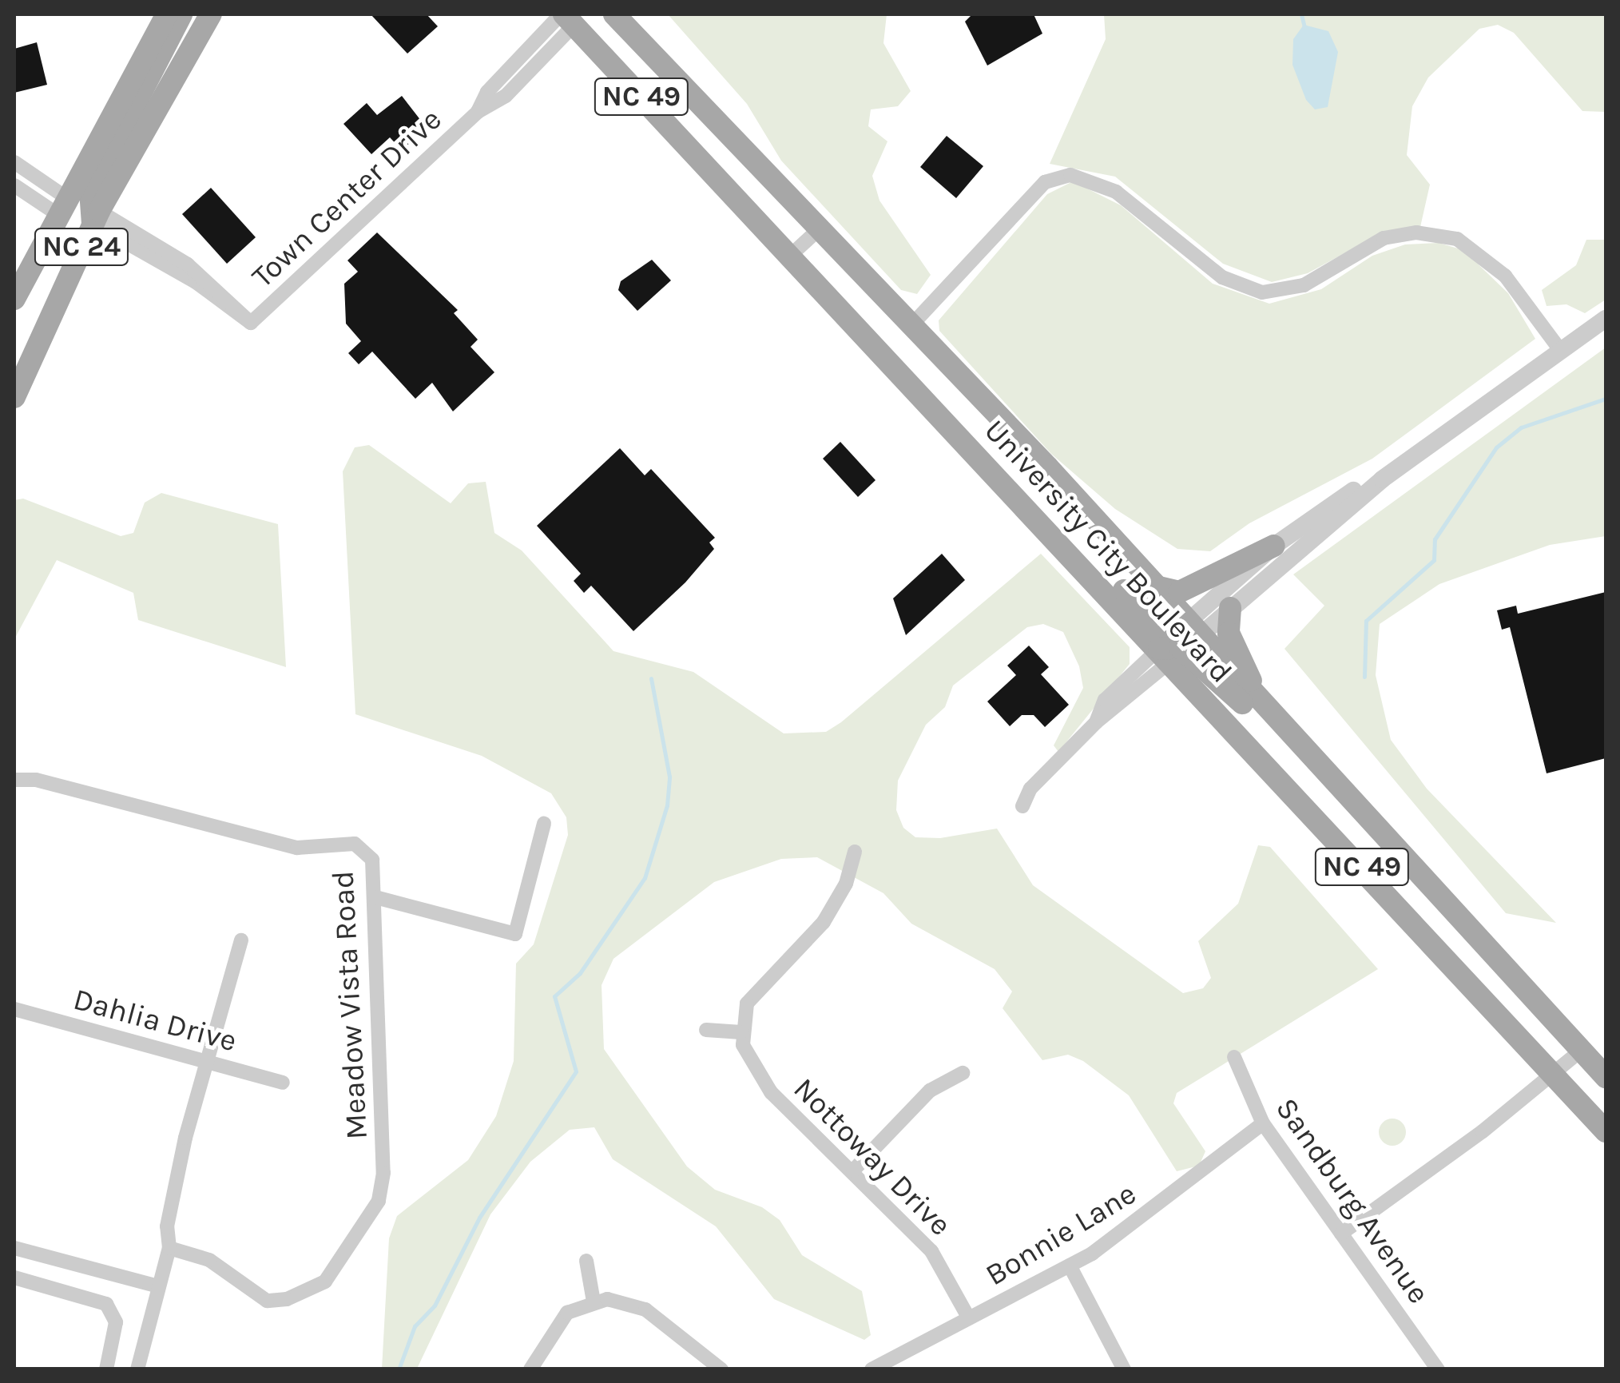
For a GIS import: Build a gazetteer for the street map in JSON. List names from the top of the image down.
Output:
{
  "streets": {
    "main road": ["NC 49", "NC 24", "University City Boulevard"],
    "street": [
      "Town Center Drive",
      "Meadow Vista Road",
      "Dahlia Drive",
      "Nottoway Drive",
      "Sandburg Avenue",
      "Bonnie Lane"
    ]
  },
  "crossings": [
    ["Town Center Drive", "NC 24"],
    ["Town Center Drive", "University City Boulevard"],
    ["Nottoway Drive", "Bonnie Lane"],
    ["Sandburg Avenue", "Bonnie Lane"]
  ]
}
